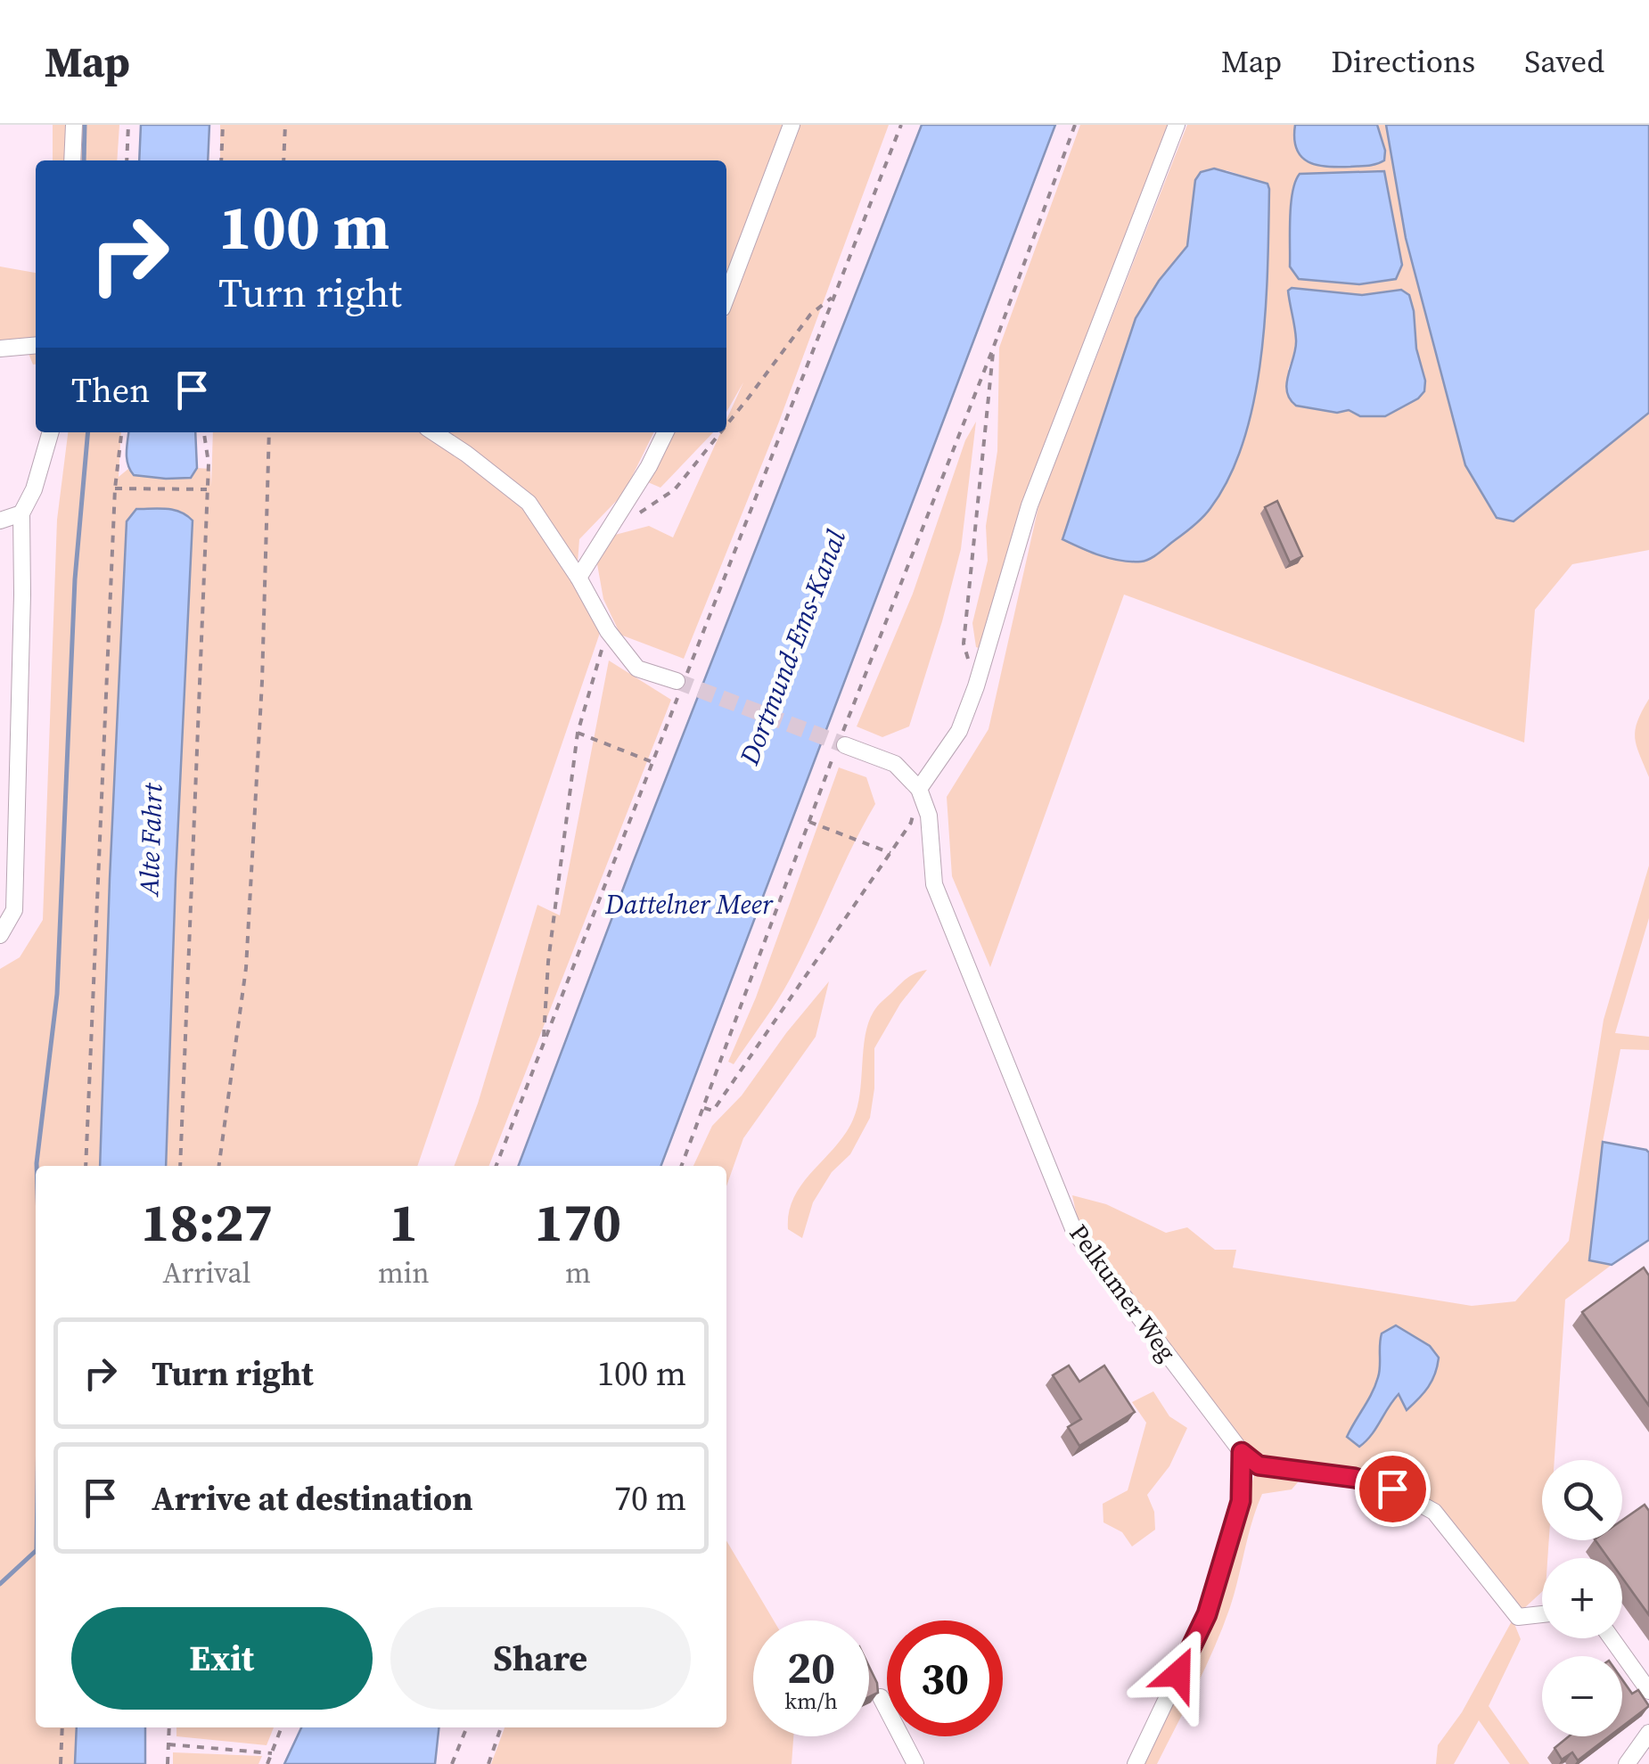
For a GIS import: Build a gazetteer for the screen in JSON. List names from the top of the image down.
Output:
{
  "streets": {
    "street": ["Pelkumer Weg"]
  },
  "water": ["Dortmund-Ems-Kanal", "Alte Fahrt", "Dattelner Meer"],
  "page": {
    "header": "Map",
    "nav": ["Map", "Directions", "Saved"],
    "turn": ["100 m", "Turn right"],
    "then": "Then",
    "eta": [
      "18:27",
      "Arrival",
      "1",
      "min",
      "170",
      "m"
    ],
    "list": [
      {
        "name": "Turn right",
        "value": "100 m"
      },
      {
        "name": "Arrive at destination",
        "value": "70 m"
      }
    ],
    "map_buttons": ["+", "−"],
    "buttons": ["Exit", "Share"],
    "speed": "20 km/h",
    "limit": "30"
  }
}
